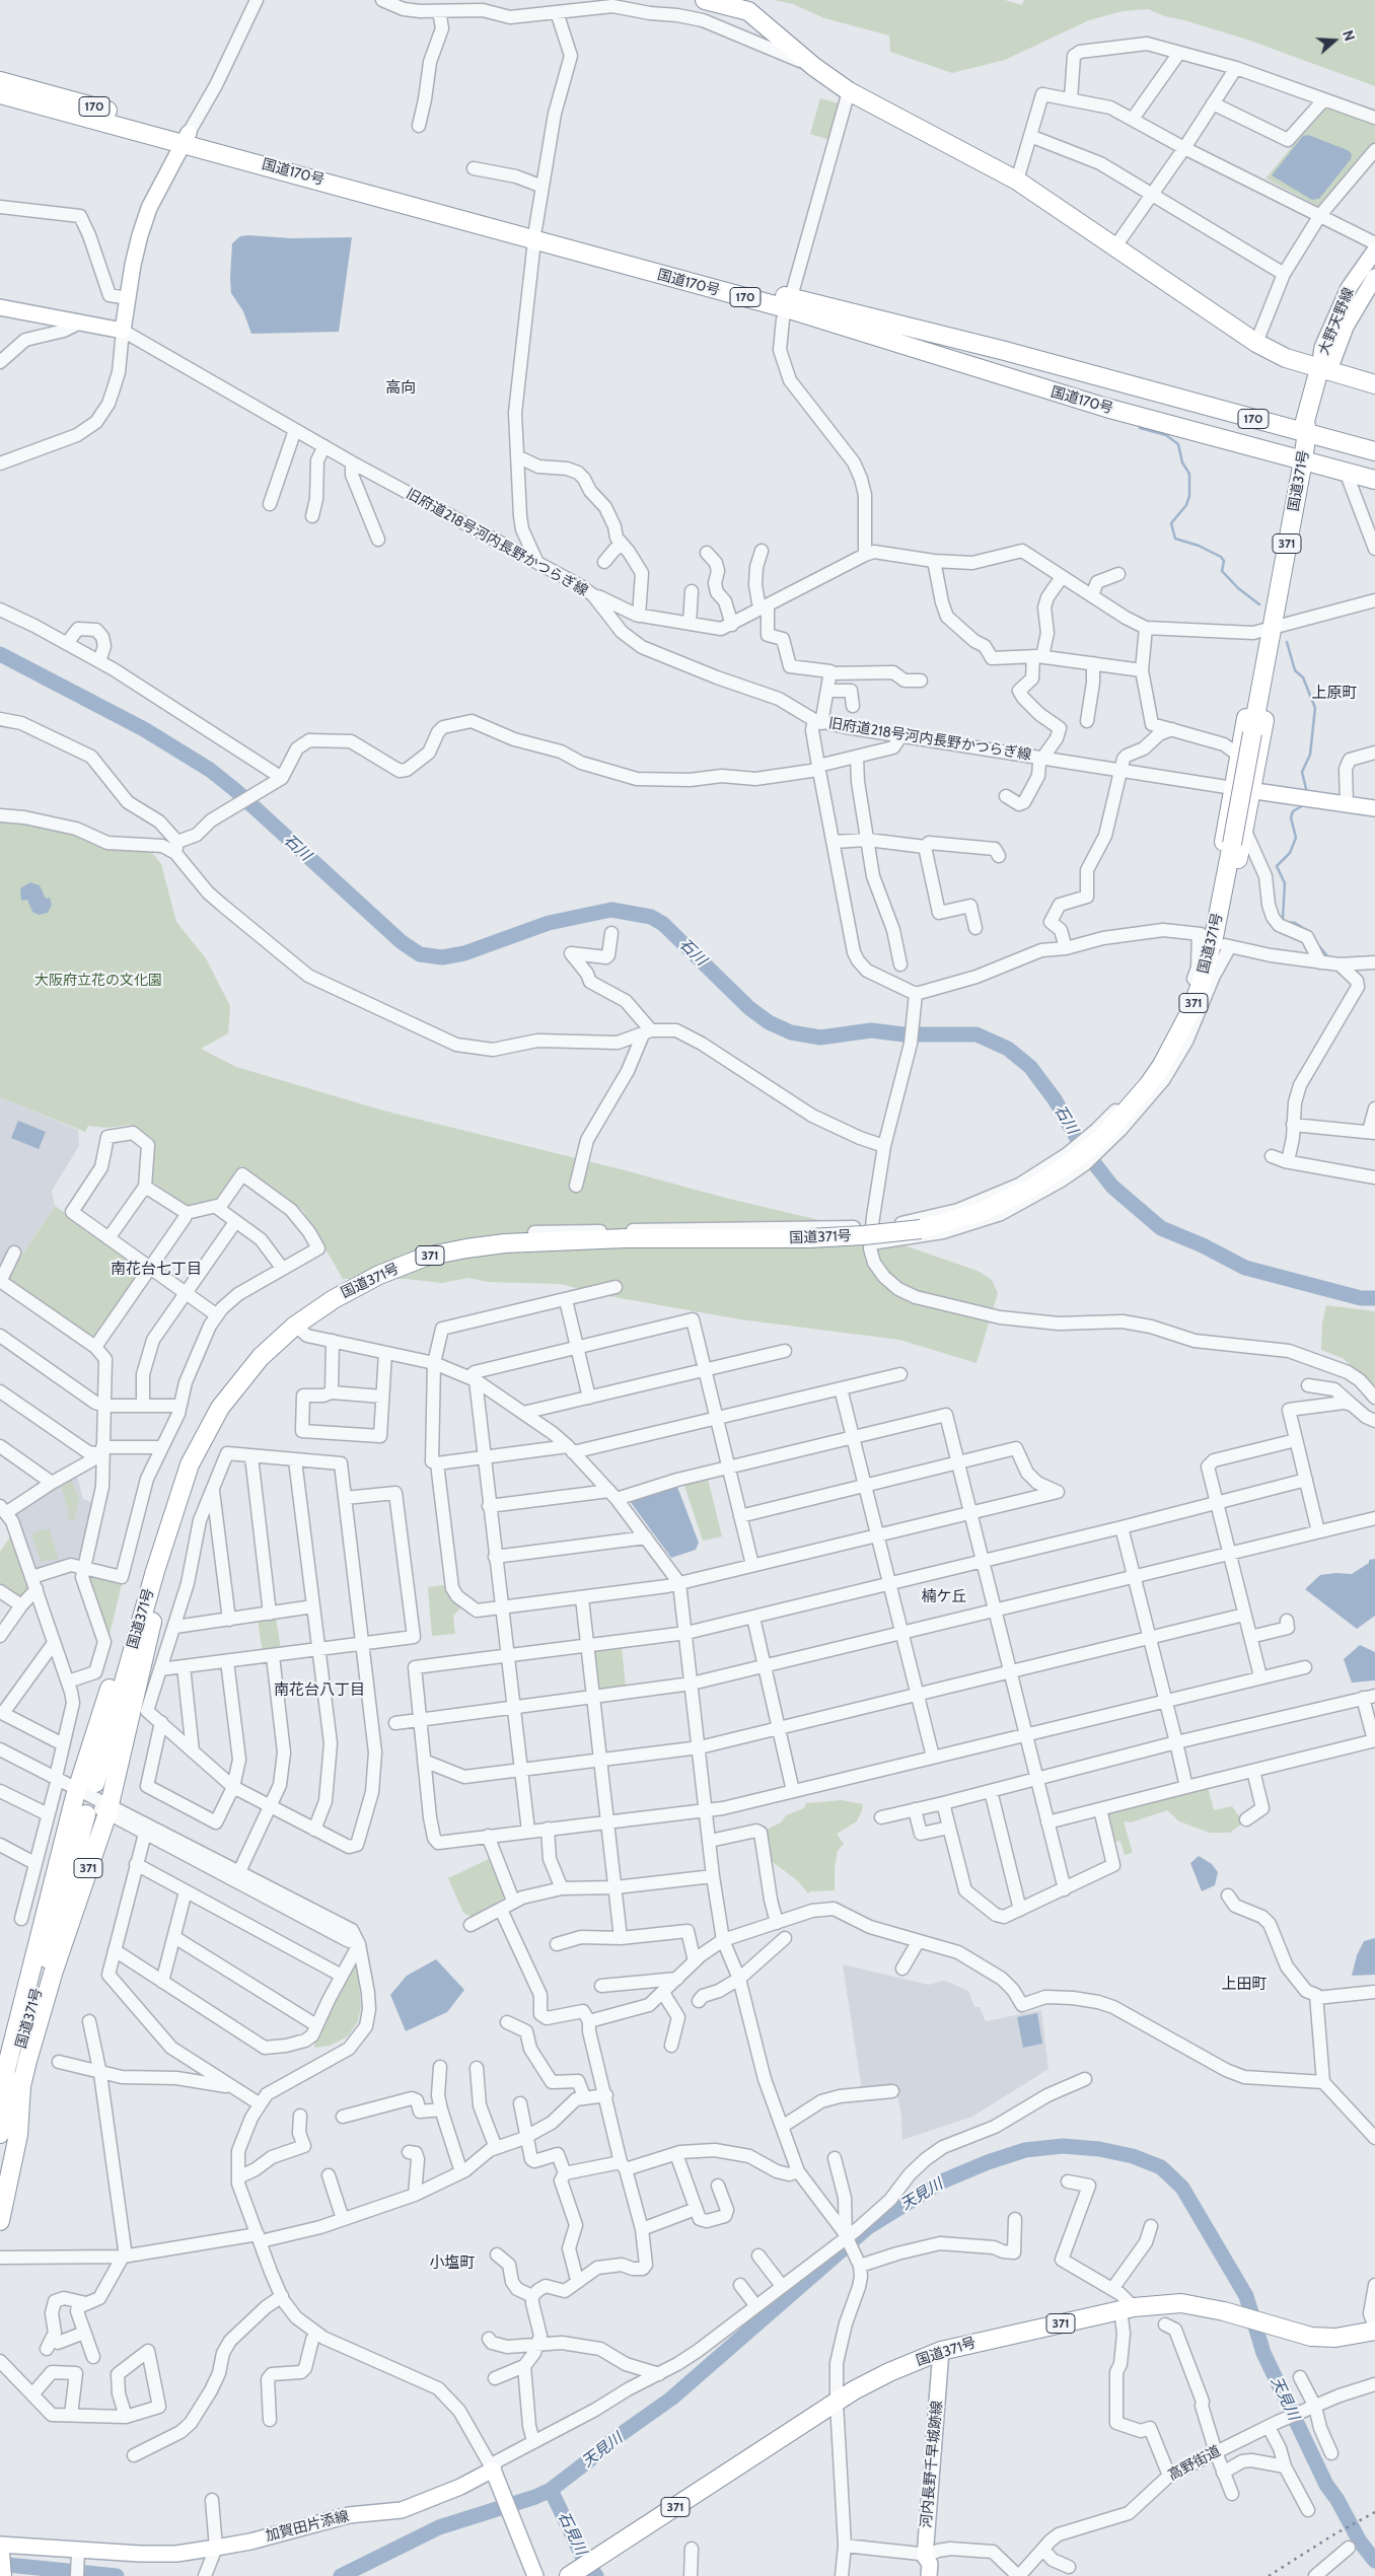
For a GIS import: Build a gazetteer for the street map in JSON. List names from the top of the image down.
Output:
{
  "streets": {
    "highway": [
      "170",
      "国道170号",
      "国道371号",
      "371"
    ],
    "main road": ["大野天野線", "河内長野千早城跡線", "加賀田片添線"],
    "street": ["旧府道218号河内長野かつらぎ線", "高野街道"]
  },
  "crossings": [
    ["国道170号", "国道371号"],
    ["大野天野線", "国道371号"],
    ["国道371号", "371"],
    ["国道371号", "河内長野千早城跡線"]
  ],
  "districts": [
    "高向",
    "上原町",
    "南花台七丁目",
    "楠ケ丘",
    "南花台八丁目",
    "上田町",
    "小塩町"
  ],
  "water": ["石川", "天見川", "石見川"],
  "parks": ["大阪府立花の文化園"],
  "north": "right"
}
